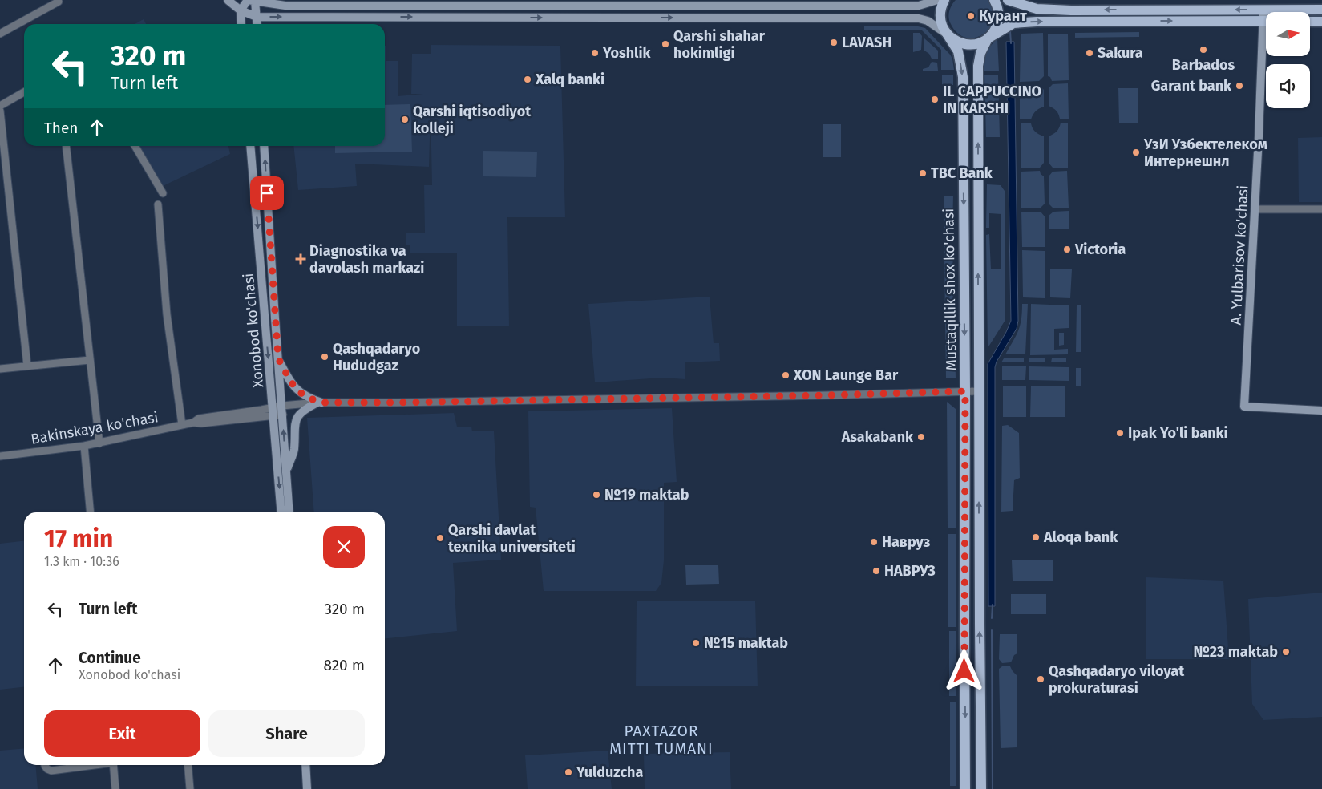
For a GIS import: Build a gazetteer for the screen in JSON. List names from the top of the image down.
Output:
{
  "streets": {
    "main road": ["A. Yulbarisov ko'chasi", "Mustaqillik shox ko'chasi", "Xonobod ko'chasi"],
    "street": ["Bakinskaya ko'chasi"]
  },
  "crossings": [
    ["Xonobod ko'chasi", "Bakinskaya ko'chasi"]
  ],
  "districts": ["PAXTAZOR MITTI TUMANI"],
  "places": {
    "other": [
      "Курант",
      "LAVASH",
      "Qarshi shahar hokimligi",
      "Barbados",
      "Yoshlik",
      "Sakura",
      "Xalq banki",
      "Garant bank",
      "IL CAPPUCCINO IN KARSHI",
      "Qarshi iqtisodiyot kolleji",
      "УзИ Узбектелеком Интернешнл",
      "TBC Bank",
      "Victoria",
      "Qashqadaryo Hududgaz",
      "XON Launge Bar",
      "Ipak Yo'li banki",
      "Asakabank",
      "№19 maktab",
      "Aloqa bank",
      "Qarshi davlat texnika universiteti",
      "Навруз",
      "НАВРУЗ",
      "№15 maktab",
      "№23 maktab",
      "Qashqadaryo viloyat prokuraturasi",
      "Yulduzcha"
    ],
    "health": ["Diagnostika va davolash markazi"]
  },
  "north": "right",
  "page": {
    "turn": ["320 m", "Turn left"],
    "then": "Then",
    "heading": ["17 min", "1.3 km · 10:36"],
    "list": [
      {
        "name": "Turn left",
        "value": "320 m"
      },
      {
        "name": "Continue",
        "note": "Xonobod ko'chasi",
        "value": "820 m"
      }
    ],
    "buttons": ["Exit", "Share"]
  }
}
